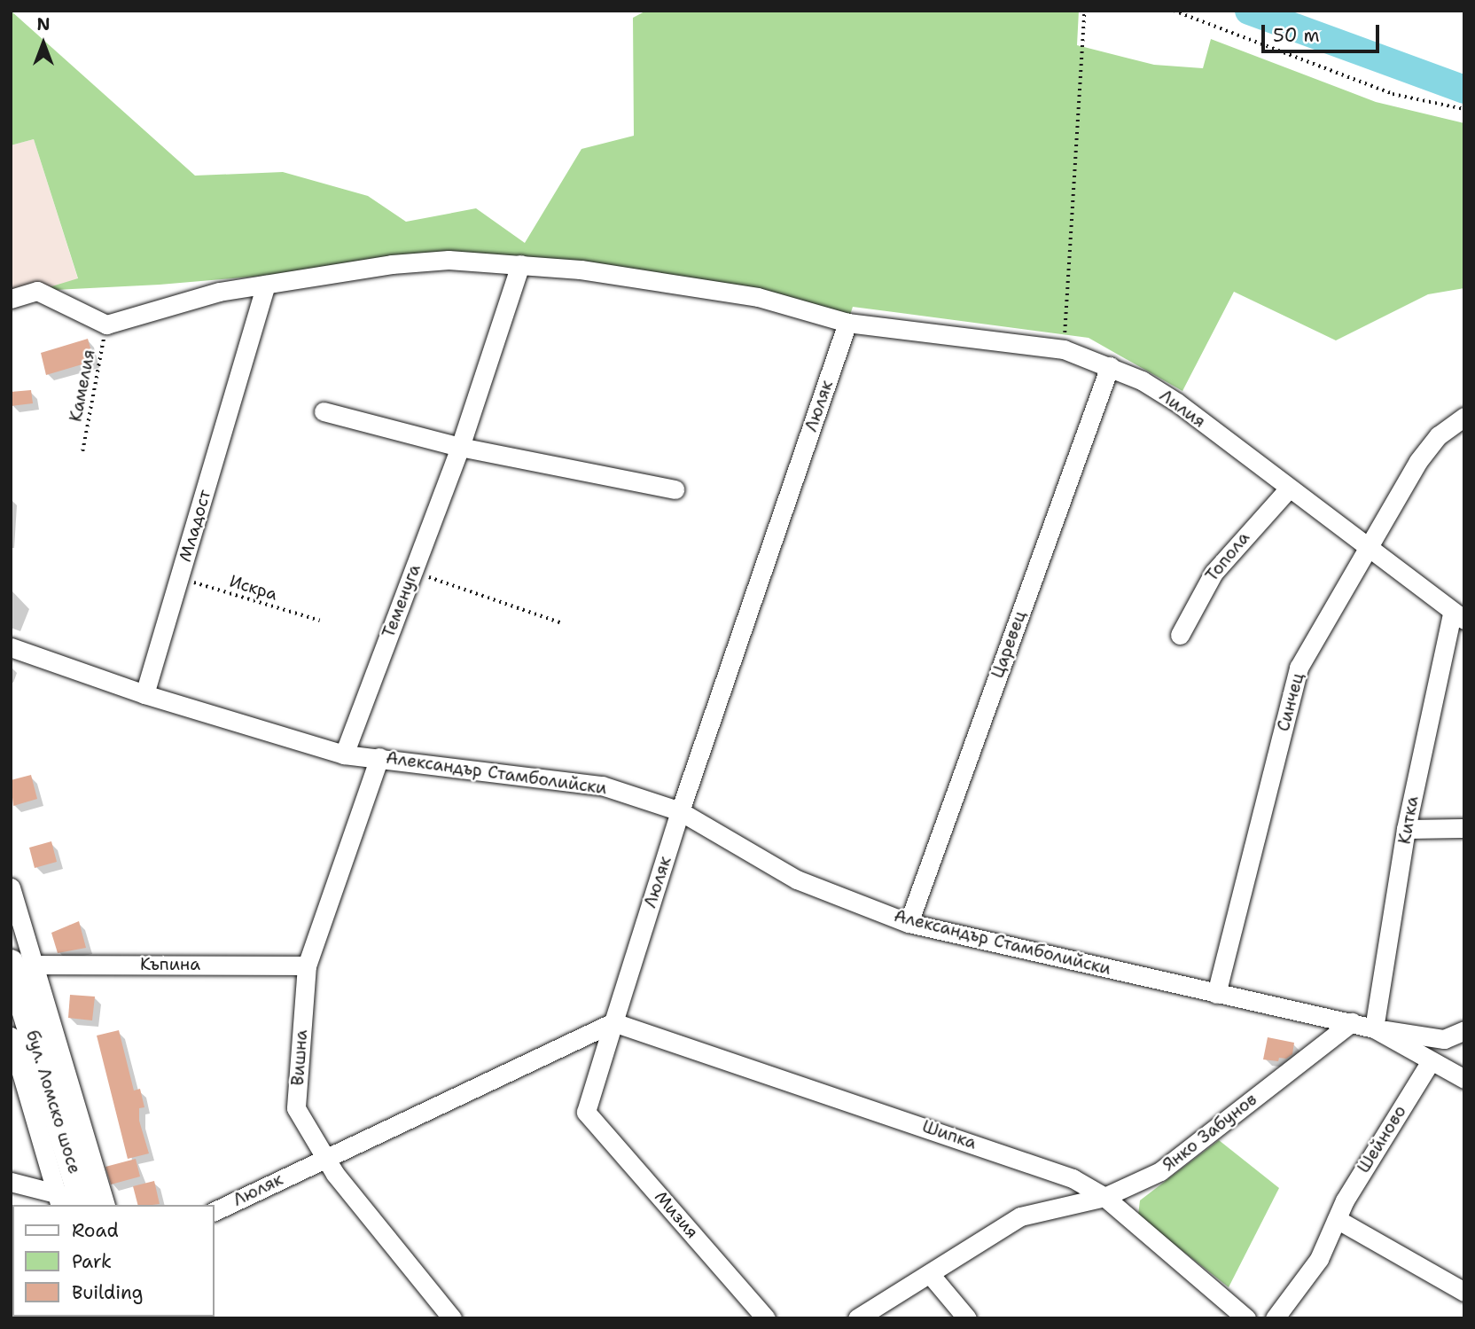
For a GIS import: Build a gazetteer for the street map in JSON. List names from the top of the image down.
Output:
{
  "streets": {
    "main road": ["бул. Ломско шосе"],
    "street": [
      "Люляк",
      "Лилия",
      "Младост",
      "Топола",
      "Теменуга",
      "Царевец",
      "Синчец",
      "Александър Стамболийски",
      "Китка",
      "Къпина",
      "Вишна",
      "Янко Забунов",
      "Шипка",
      "Шейново",
      "Мизия"
    ],
    "path": ["Камелия", "Искра"]
  },
  "crossings": [
    ["Камелия", "Лилия"],
    ["Люляк", "Лилия"],
    ["Люляк", "Александър Стамболийски"],
    ["Люляк", "Вишна"],
    ["Люляк", "Шипка"],
    ["Люляк", "Мизия"],
    ["Лилия", "Младост"],
    ["Лилия", "Топола"],
    ["Лилия", "Теменуга"],
    ["Лилия", "Царевец"],
    ["Лилия", "Синчец"],
    ["Лилия", "Китка"],
    ["Младост", "Искра"],
    ["Младост", "Александър Стамболийски"],
    ["Теменуга", "Александър Стамболийски"],
    ["Царевец", "Александър Стамболийски"],
    ["Синчец", "Александър Стамболийски"],
    ["Александър Стамболийски", "Китка"],
    ["Александър Стамболийски", "Вишна"],
    ["Александър Стамболийски", "Янко Забунов"],
    ["Александър Стамболийски", "Шейново"],
    ["Къпина", "Вишна"],
    ["Къпина", "бул. Ломско шосе"],
    ["Янко Забунов", "Шипка"],
    ["Шипка", "Мизия"]
  ],
  "legend": ["Road", "Park", "Building"],
  "scale_bar": "50 m",
  "north": "top"
}
